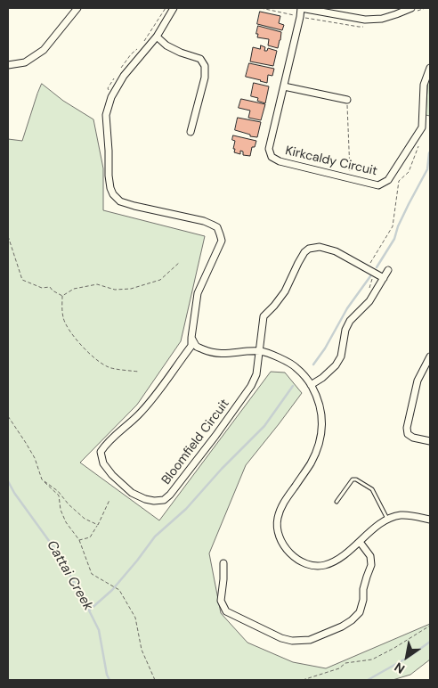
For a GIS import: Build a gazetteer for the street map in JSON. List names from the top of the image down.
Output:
{
  "streets": {
    "street": ["Kirkcaldy Circuit", "Bloomfield Circuit"]
  },
  "water": ["Cattai Creek"],
  "north": "bottom left"
}
